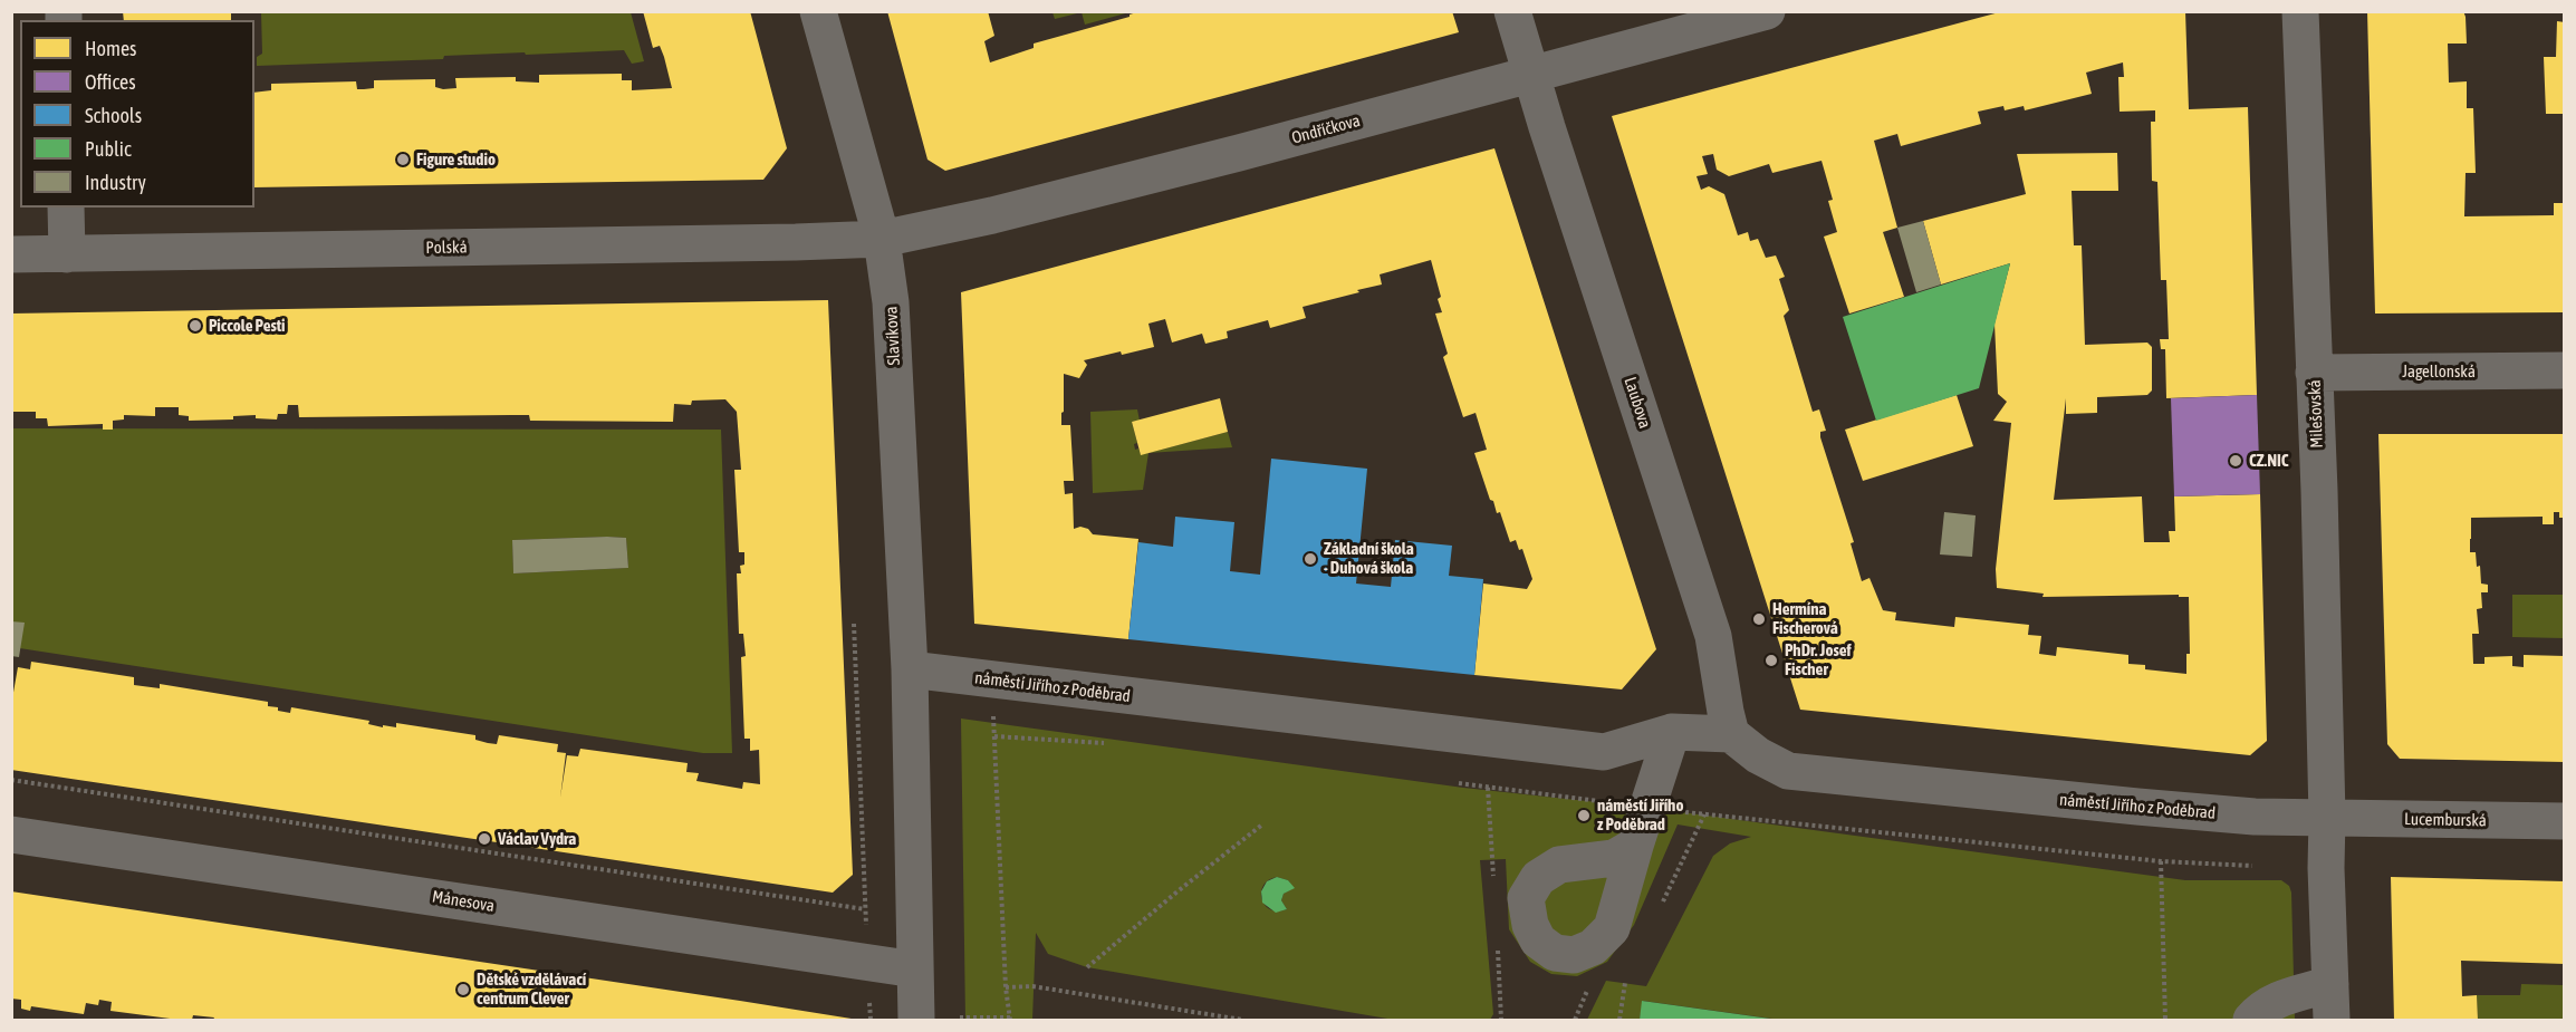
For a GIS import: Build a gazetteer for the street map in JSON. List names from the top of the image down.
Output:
{
  "streets": {
    "street": [
      "Ondříčkova",
      "Polská",
      "Slavíkova",
      "Jagellonská",
      "Laubova",
      "Milešovská",
      "náměstí Jiřího z Poděbrad",
      "Lucemburská",
      "Mánesova"
    ]
  },
  "crossings": [
    ["Ondříčkova", "Polská"],
    ["Ondříčkova", "Slavíkova"],
    ["Ondříčkova", "Laubova"],
    ["Polská", "Slavíkova"],
    ["Slavíkova", "náměstí Jiřího z Poděbrad"],
    ["Jagellonská", "Milešovská"],
    ["Laubova", "náměstí Jiřího z Poděbrad"],
    ["Milešovská", "náměstí Jiřího z Poděbrad"],
    ["Milešovská", "Lucemburská"],
    ["náměstí Jiřího z Poděbrad", "Lucemburská"]
  ],
  "places": [
    "Figure studio",
    "Piccole Pesti",
    "CZ.NIC",
    "Základní škola - Duhová škola",
    "Hermína Fischerová",
    "PhDr. Josef Fischer",
    "náměstí Jiřího z Poděbrad",
    "Václav Vydra",
    "Dětské vzdělávací centrum Clever"
  ],
  "legend": [
    "Homes",
    "Offices",
    "Schools",
    "Public",
    "Industry"
  ]
}
